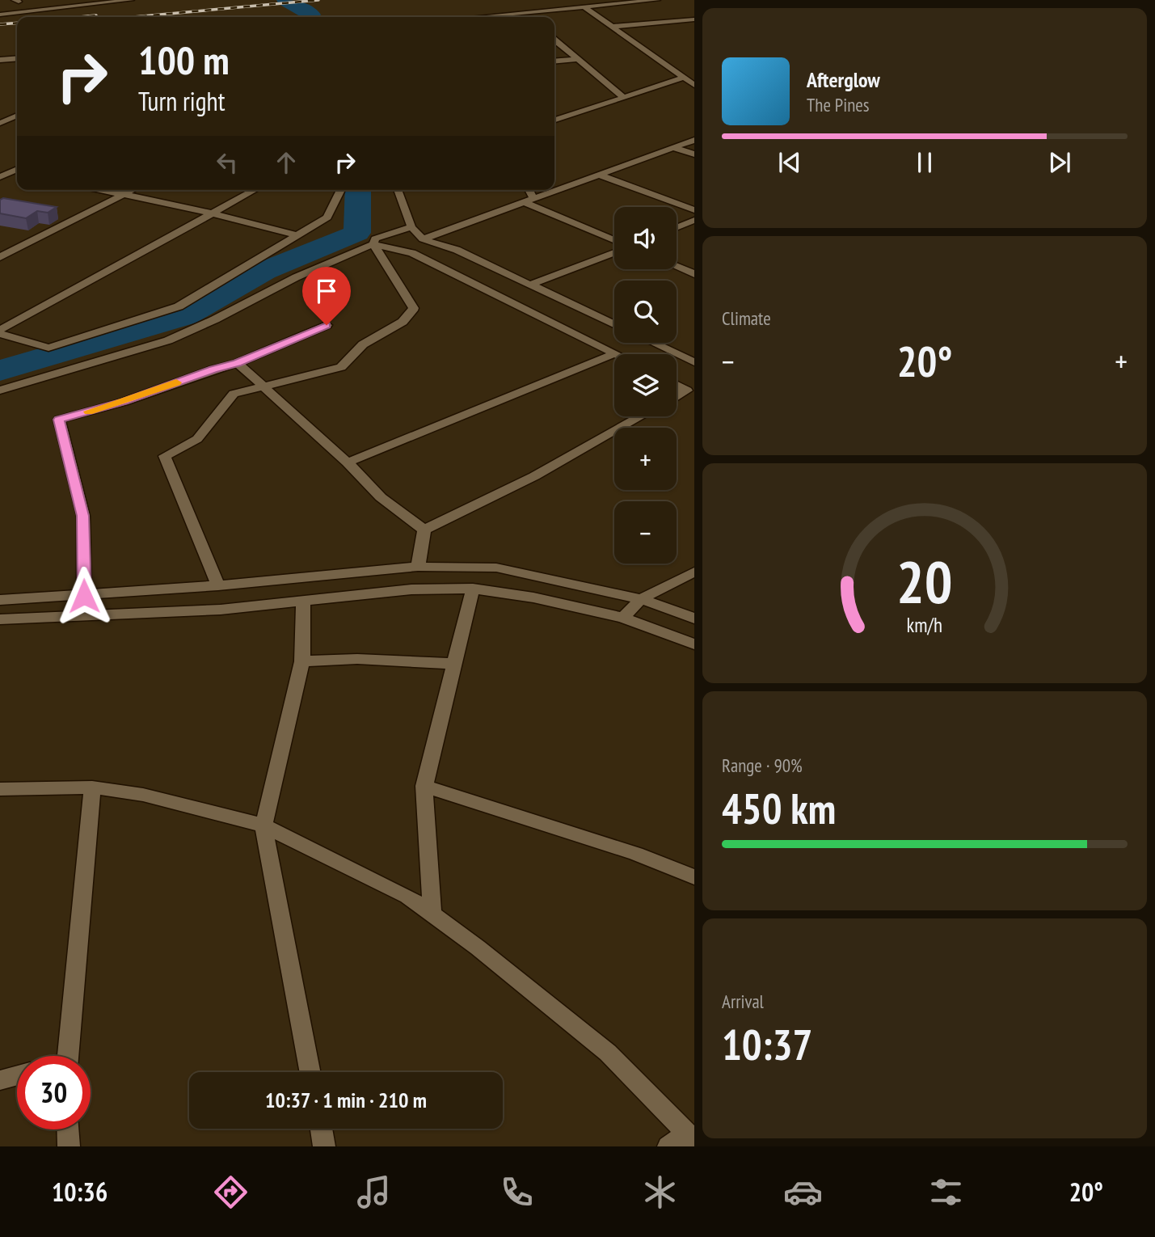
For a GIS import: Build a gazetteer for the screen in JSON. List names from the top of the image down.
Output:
{
  "page": {
    "turn": ["100 m", "Turn right"],
    "song": ["Afterglow", "The Pines"],
    "map_buttons": ["+", "−"],
    "tile": [
      "Climate",
      ["Range · 90%", "450 km"],
      ["Arrival", "10:37"]
    ],
    "heat": ["−", "20°", "+"],
    "limit": "30",
    "trip": "10:37 · 1 min · 210 m",
    "tabs": ["10:36", "20°"],
    "gauge": ["20", "km/h"]
  }
}
